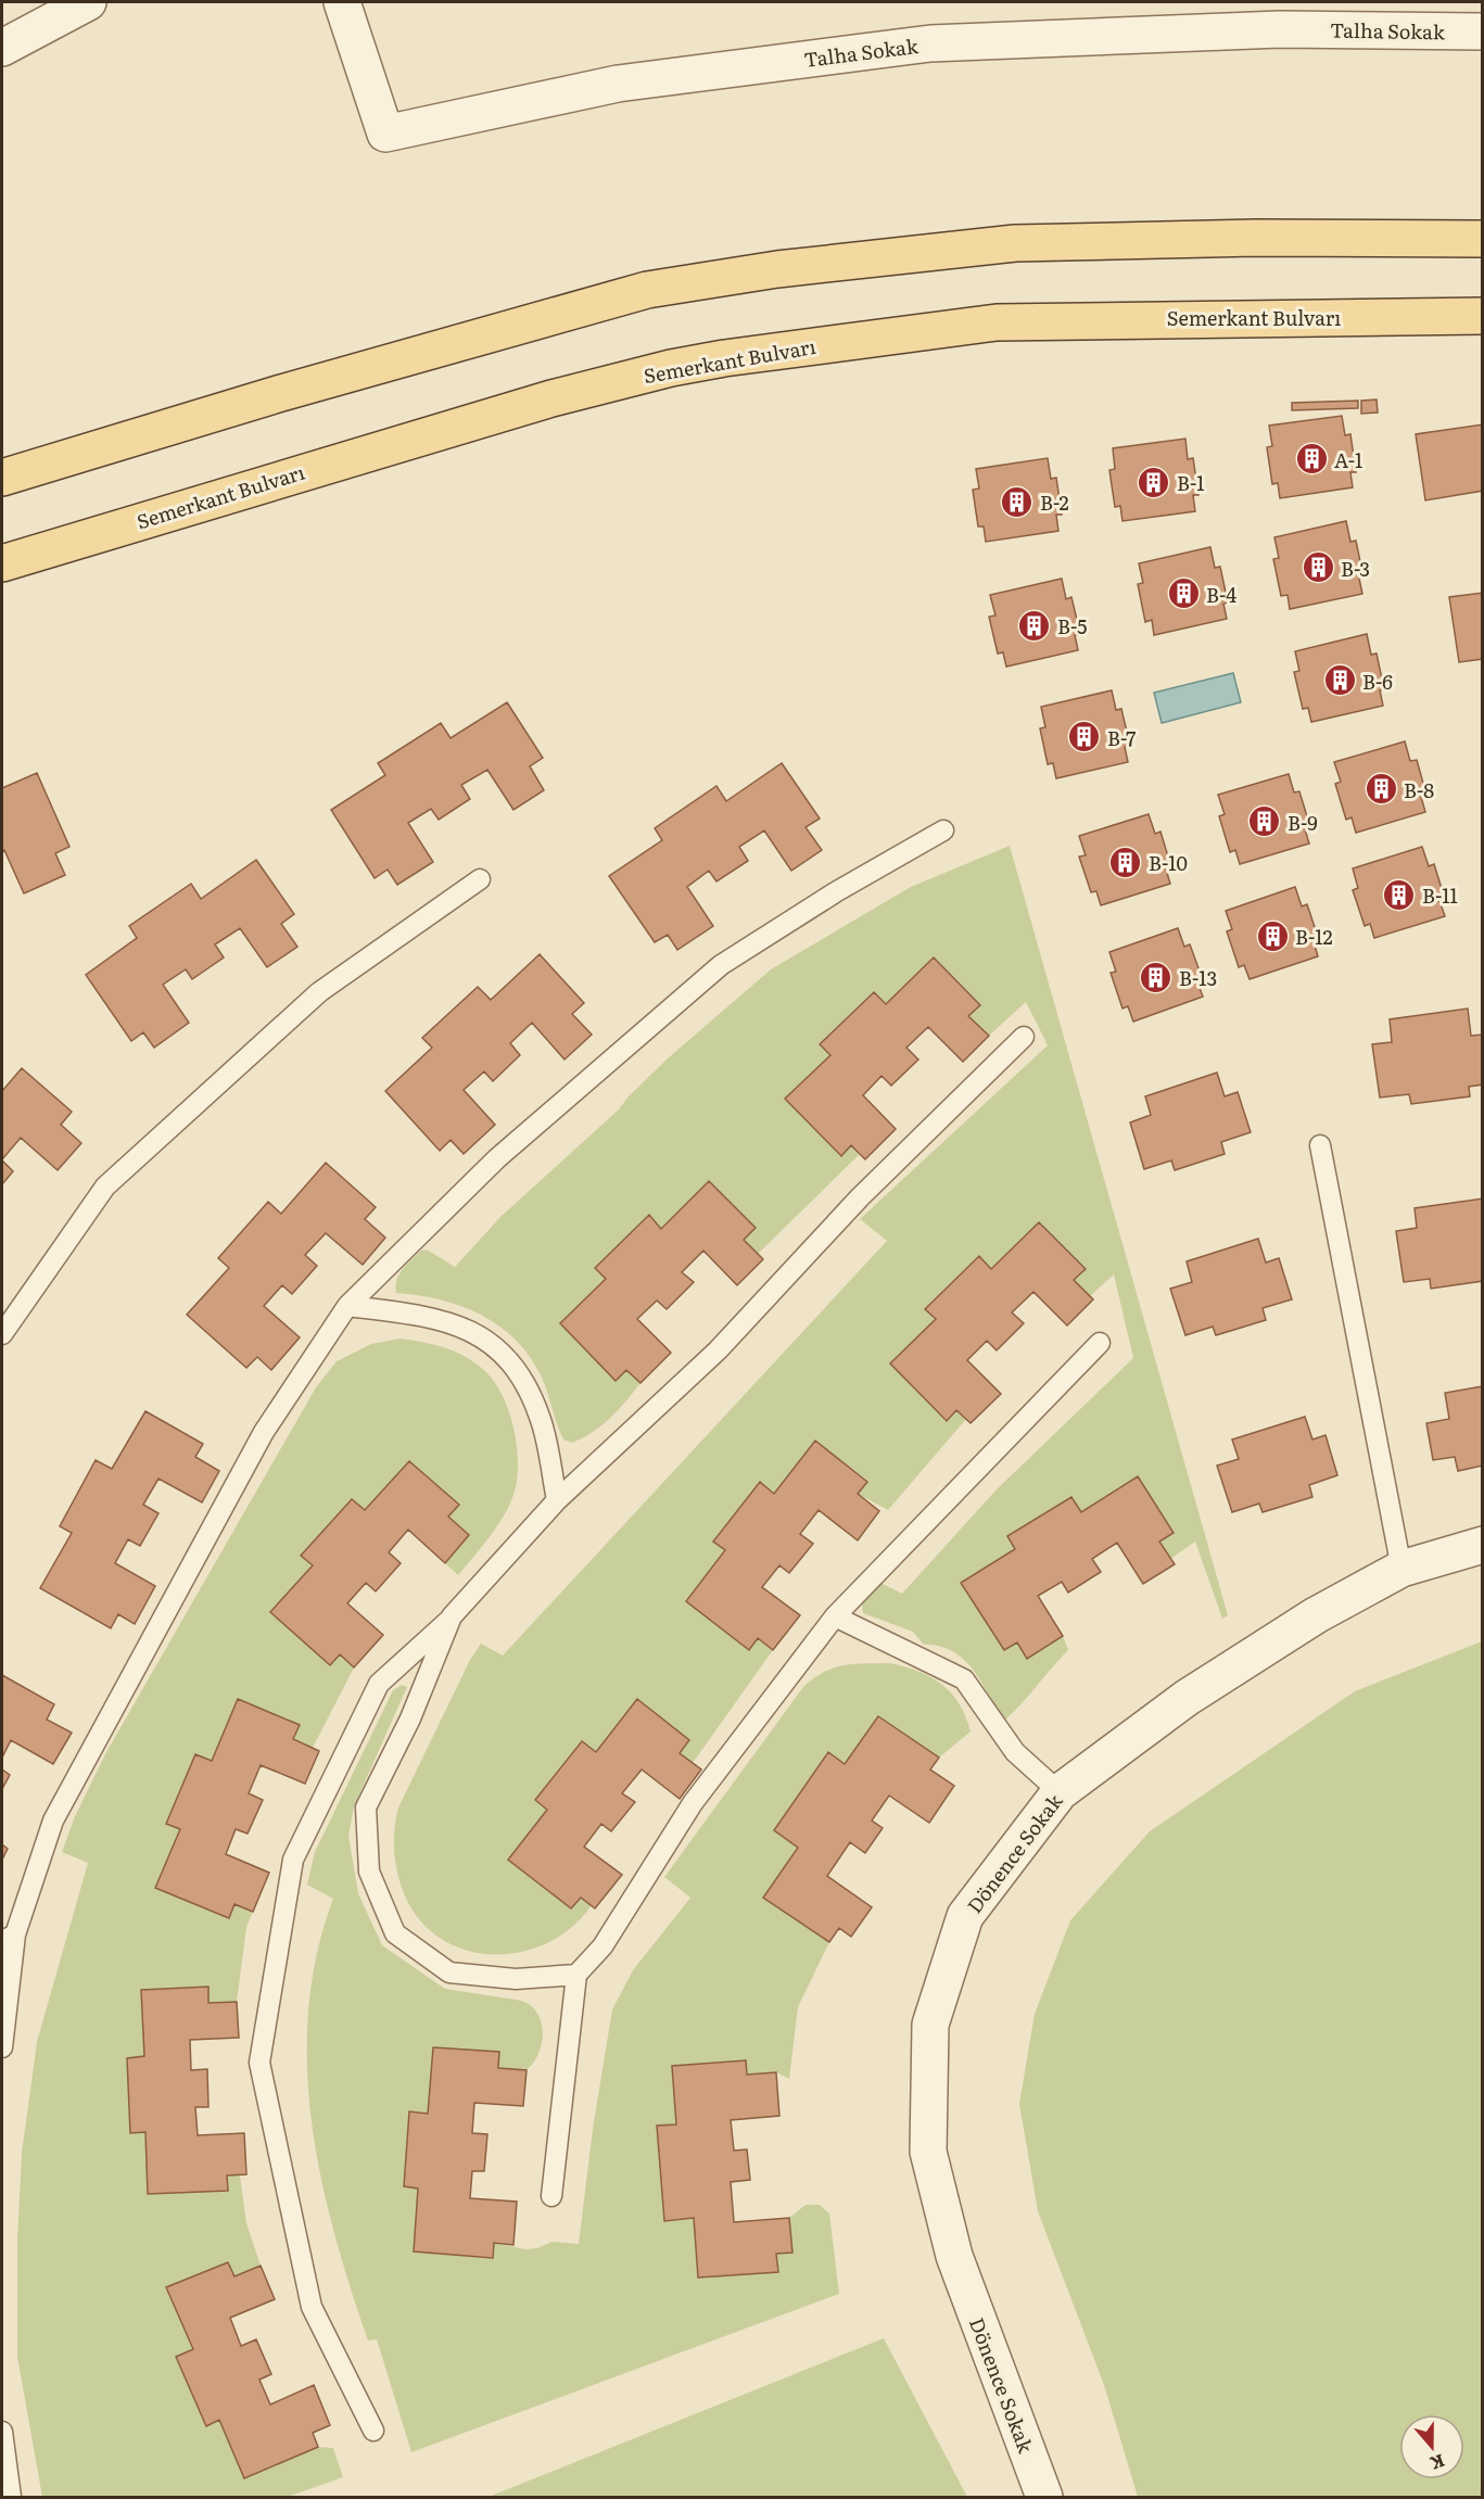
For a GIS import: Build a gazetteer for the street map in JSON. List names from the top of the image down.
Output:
{
  "streets": {
    "main road": ["Semerkant Bulvarı"],
    "street": ["Talha Sokak", "Dönence Sokak"]
  },
  "places": {
    "building": [
      "A-1",
      "B-1",
      "B-2",
      "B-3",
      "B-4",
      "B-5",
      "B-6",
      "B-7",
      "B-8",
      "B-9",
      "B-10",
      "B-11",
      "B-12",
      "B-13"
    ]
  },
  "north": "bottom"
}
